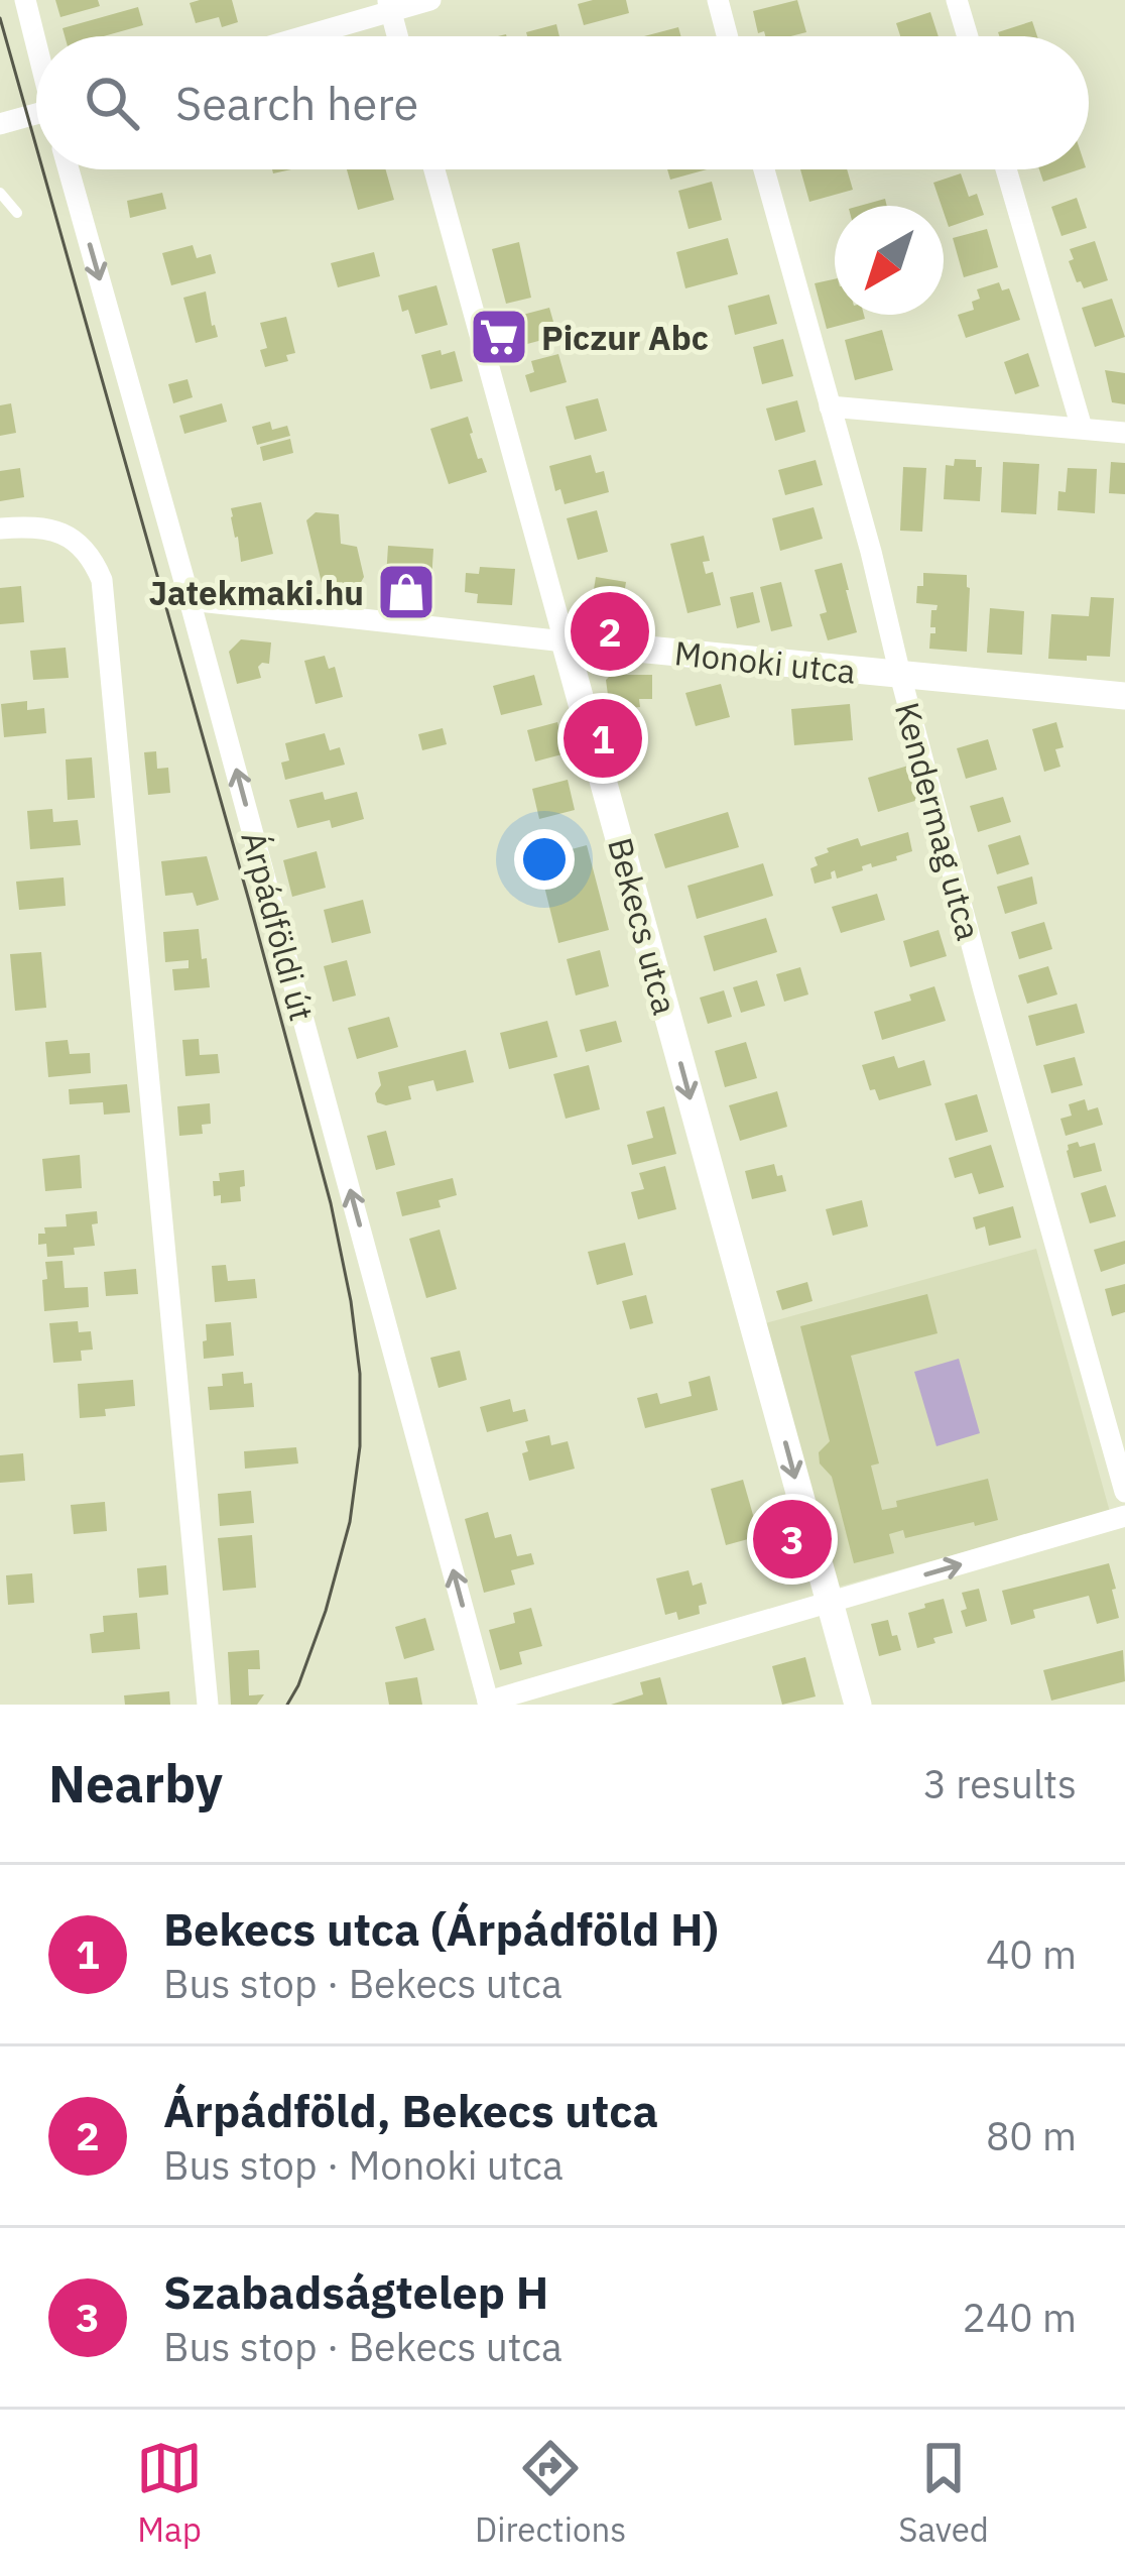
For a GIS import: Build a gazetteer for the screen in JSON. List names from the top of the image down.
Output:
{
  "streets": {
    "street": [
      "Monoki utca",
      "Kendermag utca",
      "Árpádföldi út",
      "Bekecs utca"
    ]
  },
  "crossings": [
    ["Monoki utca", "Kendermag utca"],
    ["Monoki utca", "Árpádföldi út"],
    ["Monoki utca", "Bekecs utca"]
  ],
  "one_way": ["Bekecs utca"],
  "places": {
    "supermarket": ["Piczur Abc"],
    "shop": ["Jatekmaki.hu"]
  },
  "north": "bottom left",
  "page": {
    "search": "Search here",
    "pins": ["2", "1", "3"],
    "heading": ["Nearby", "3 results"],
    "list": [
      {
        "mark": "1",
        "name": "Bekecs utca (Árpádföld H)",
        "note": "Bus stop · Bekecs utca",
        "value": "40 m"
      },
      {
        "mark": "2",
        "name": "Árpádföld, Bekecs utca",
        "note": "Bus stop · Monoki utca",
        "value": "80 m"
      },
      {
        "mark": "3",
        "name": "Szabadságtelep H",
        "note": "Bus stop · Bekecs utca",
        "value": "240 m"
      }
    ],
    "nav": ["Map", "Directions", "Saved"]
  }
}
